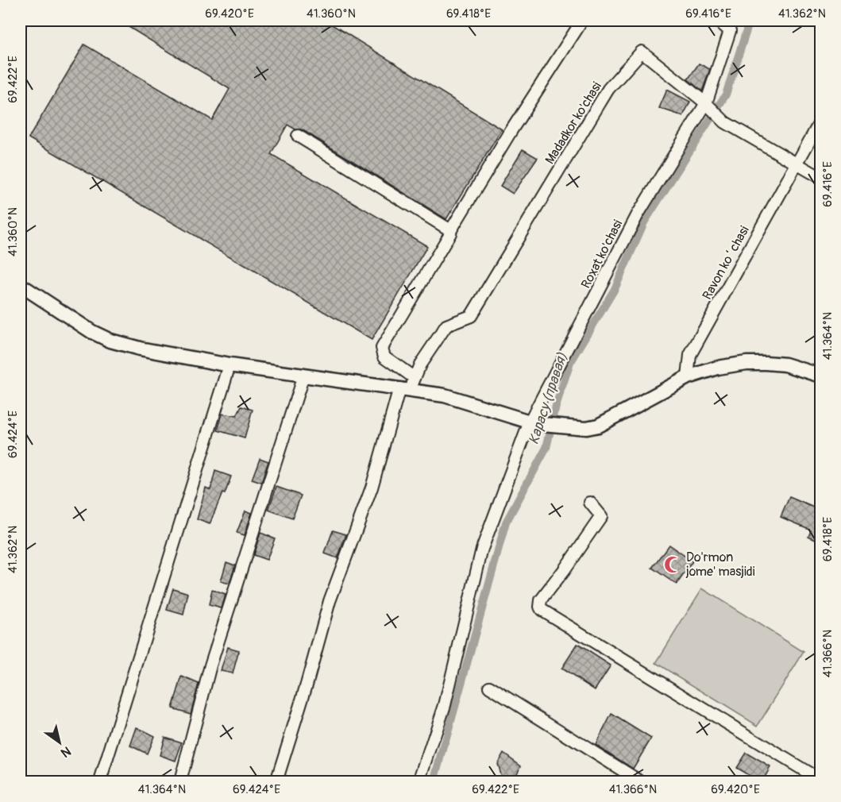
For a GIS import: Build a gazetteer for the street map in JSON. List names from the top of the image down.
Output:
{
  "streets": {
    "street": ["Madadkor ko'chasi", "Roxat ko'chasi", "Ravon koʻchasi"]
  },
  "crossings": [
    ["Madadkor ko'chasi", "Roxat ko'chasi"],
    ["Madadkor ko'chasi", "Ravon koʻchasi"]
  ],
  "water": ["Карасу (правая)"],
  "places": {
    "mosque": ["Do'rmon jome' masjidi"]
  },
  "north": "bottom right",
  "coordinates": [
    "69.420°E",
    "41.360°N",
    "69.418°E",
    "69.416°E",
    "41.362°N",
    "69.422°E",
    "41.364°N",
    "69.424°E",
    "41.366°N"
  ]
}
